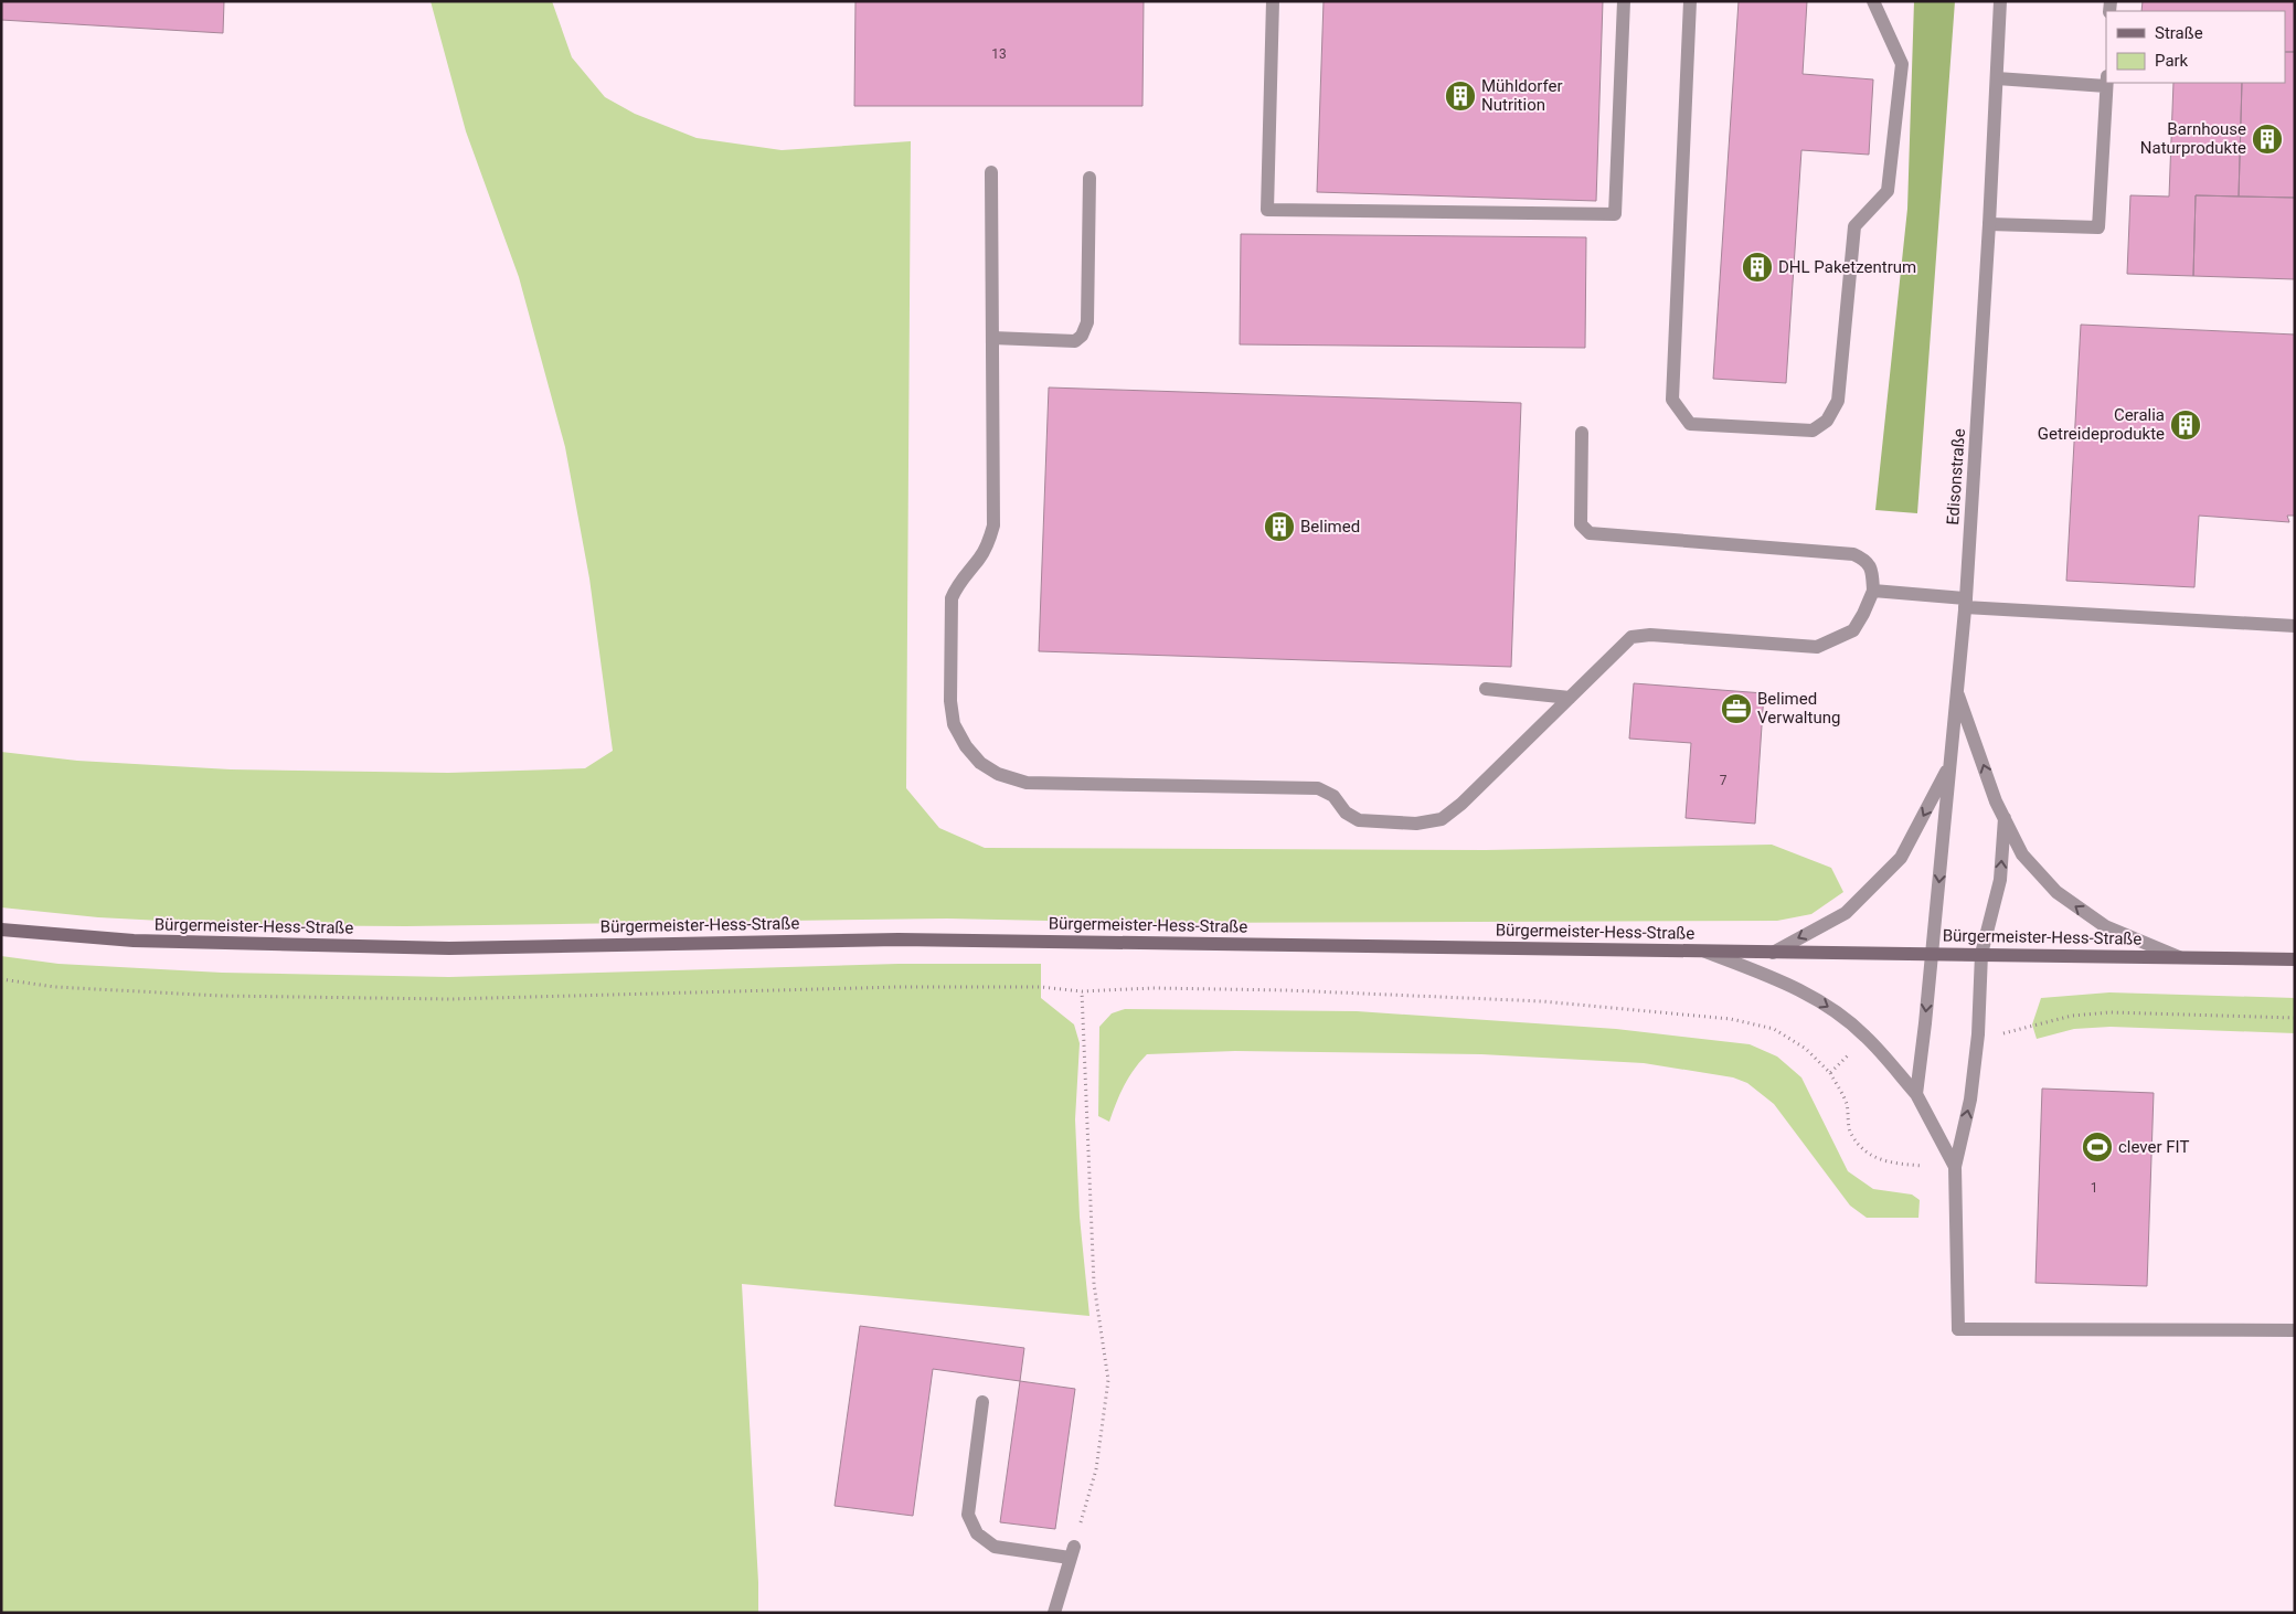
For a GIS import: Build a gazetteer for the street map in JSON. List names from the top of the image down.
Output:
{
  "streets": {
    "main road": ["Bürgermeister-Hess-Straße"],
    "street": ["Edisonstraße"]
  },
  "crossings": [
    ["Edisonstraße", "Bürgermeister-Hess-Straße"]
  ],
  "places": {
    "building": [
      "Mühldorfer Nutrition",
      "Barnhouse Naturprodukte",
      "DHL Paketzentrum",
      "Ceralia Getreideprodukte",
      "Belimed"
    ],
    "office": ["Belimed Verwaltung"],
    "sports": ["clever FIT"]
  },
  "house_numbers": ["13", "7", "1"],
  "legend": ["Straße", "Park"]
}
